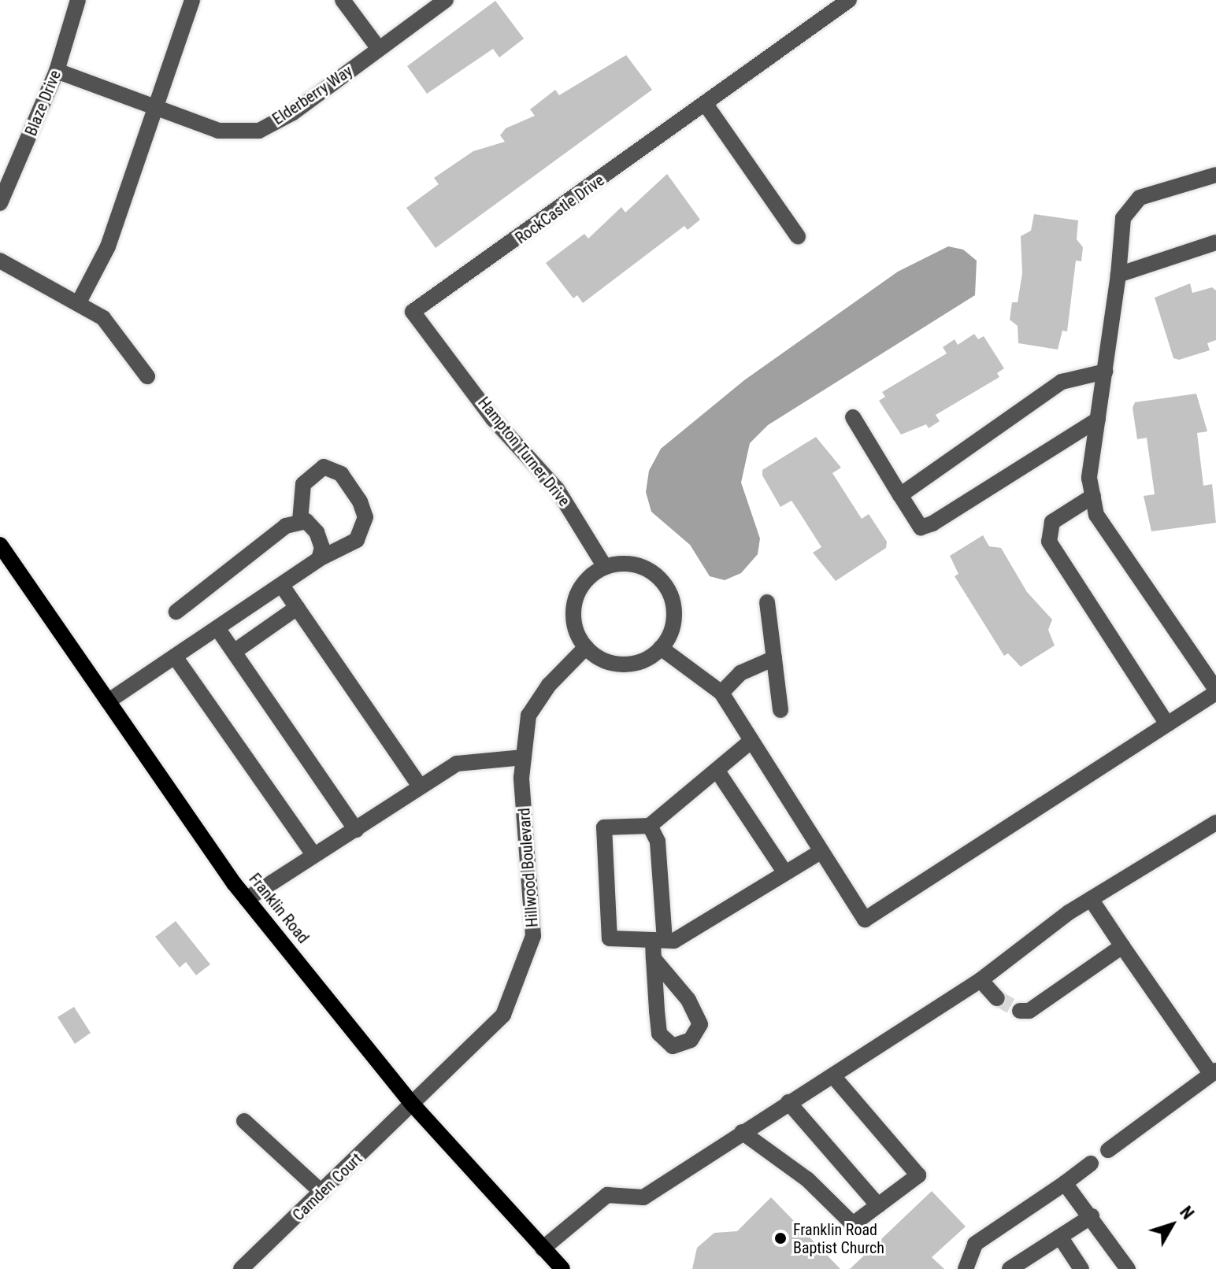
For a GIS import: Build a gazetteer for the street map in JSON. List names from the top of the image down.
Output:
{
  "streets": {
    "main road": ["Franklin Road"],
    "street": [
      "Elderberry Way",
      "Blaze Drive",
      "RockCastle Drive",
      "Hampton Turner Drive",
      "Hillwood Boulevard",
      "Camden Court"
    ]
  },
  "crossings": [
    ["Elderberry Way", "Blaze Drive"],
    ["RockCastle Drive", "Hampton Turner Drive"],
    ["Hampton Turner Drive", "Hillwood Boulevard"],
    ["Hillwood Boulevard", "Franklin Road"],
    ["Hillwood Boulevard", "Camden Court"],
    ["Franklin Road", "Camden Court"]
  ],
  "places": ["Franklin Road Baptist Church"],
  "north": "top right"
}
